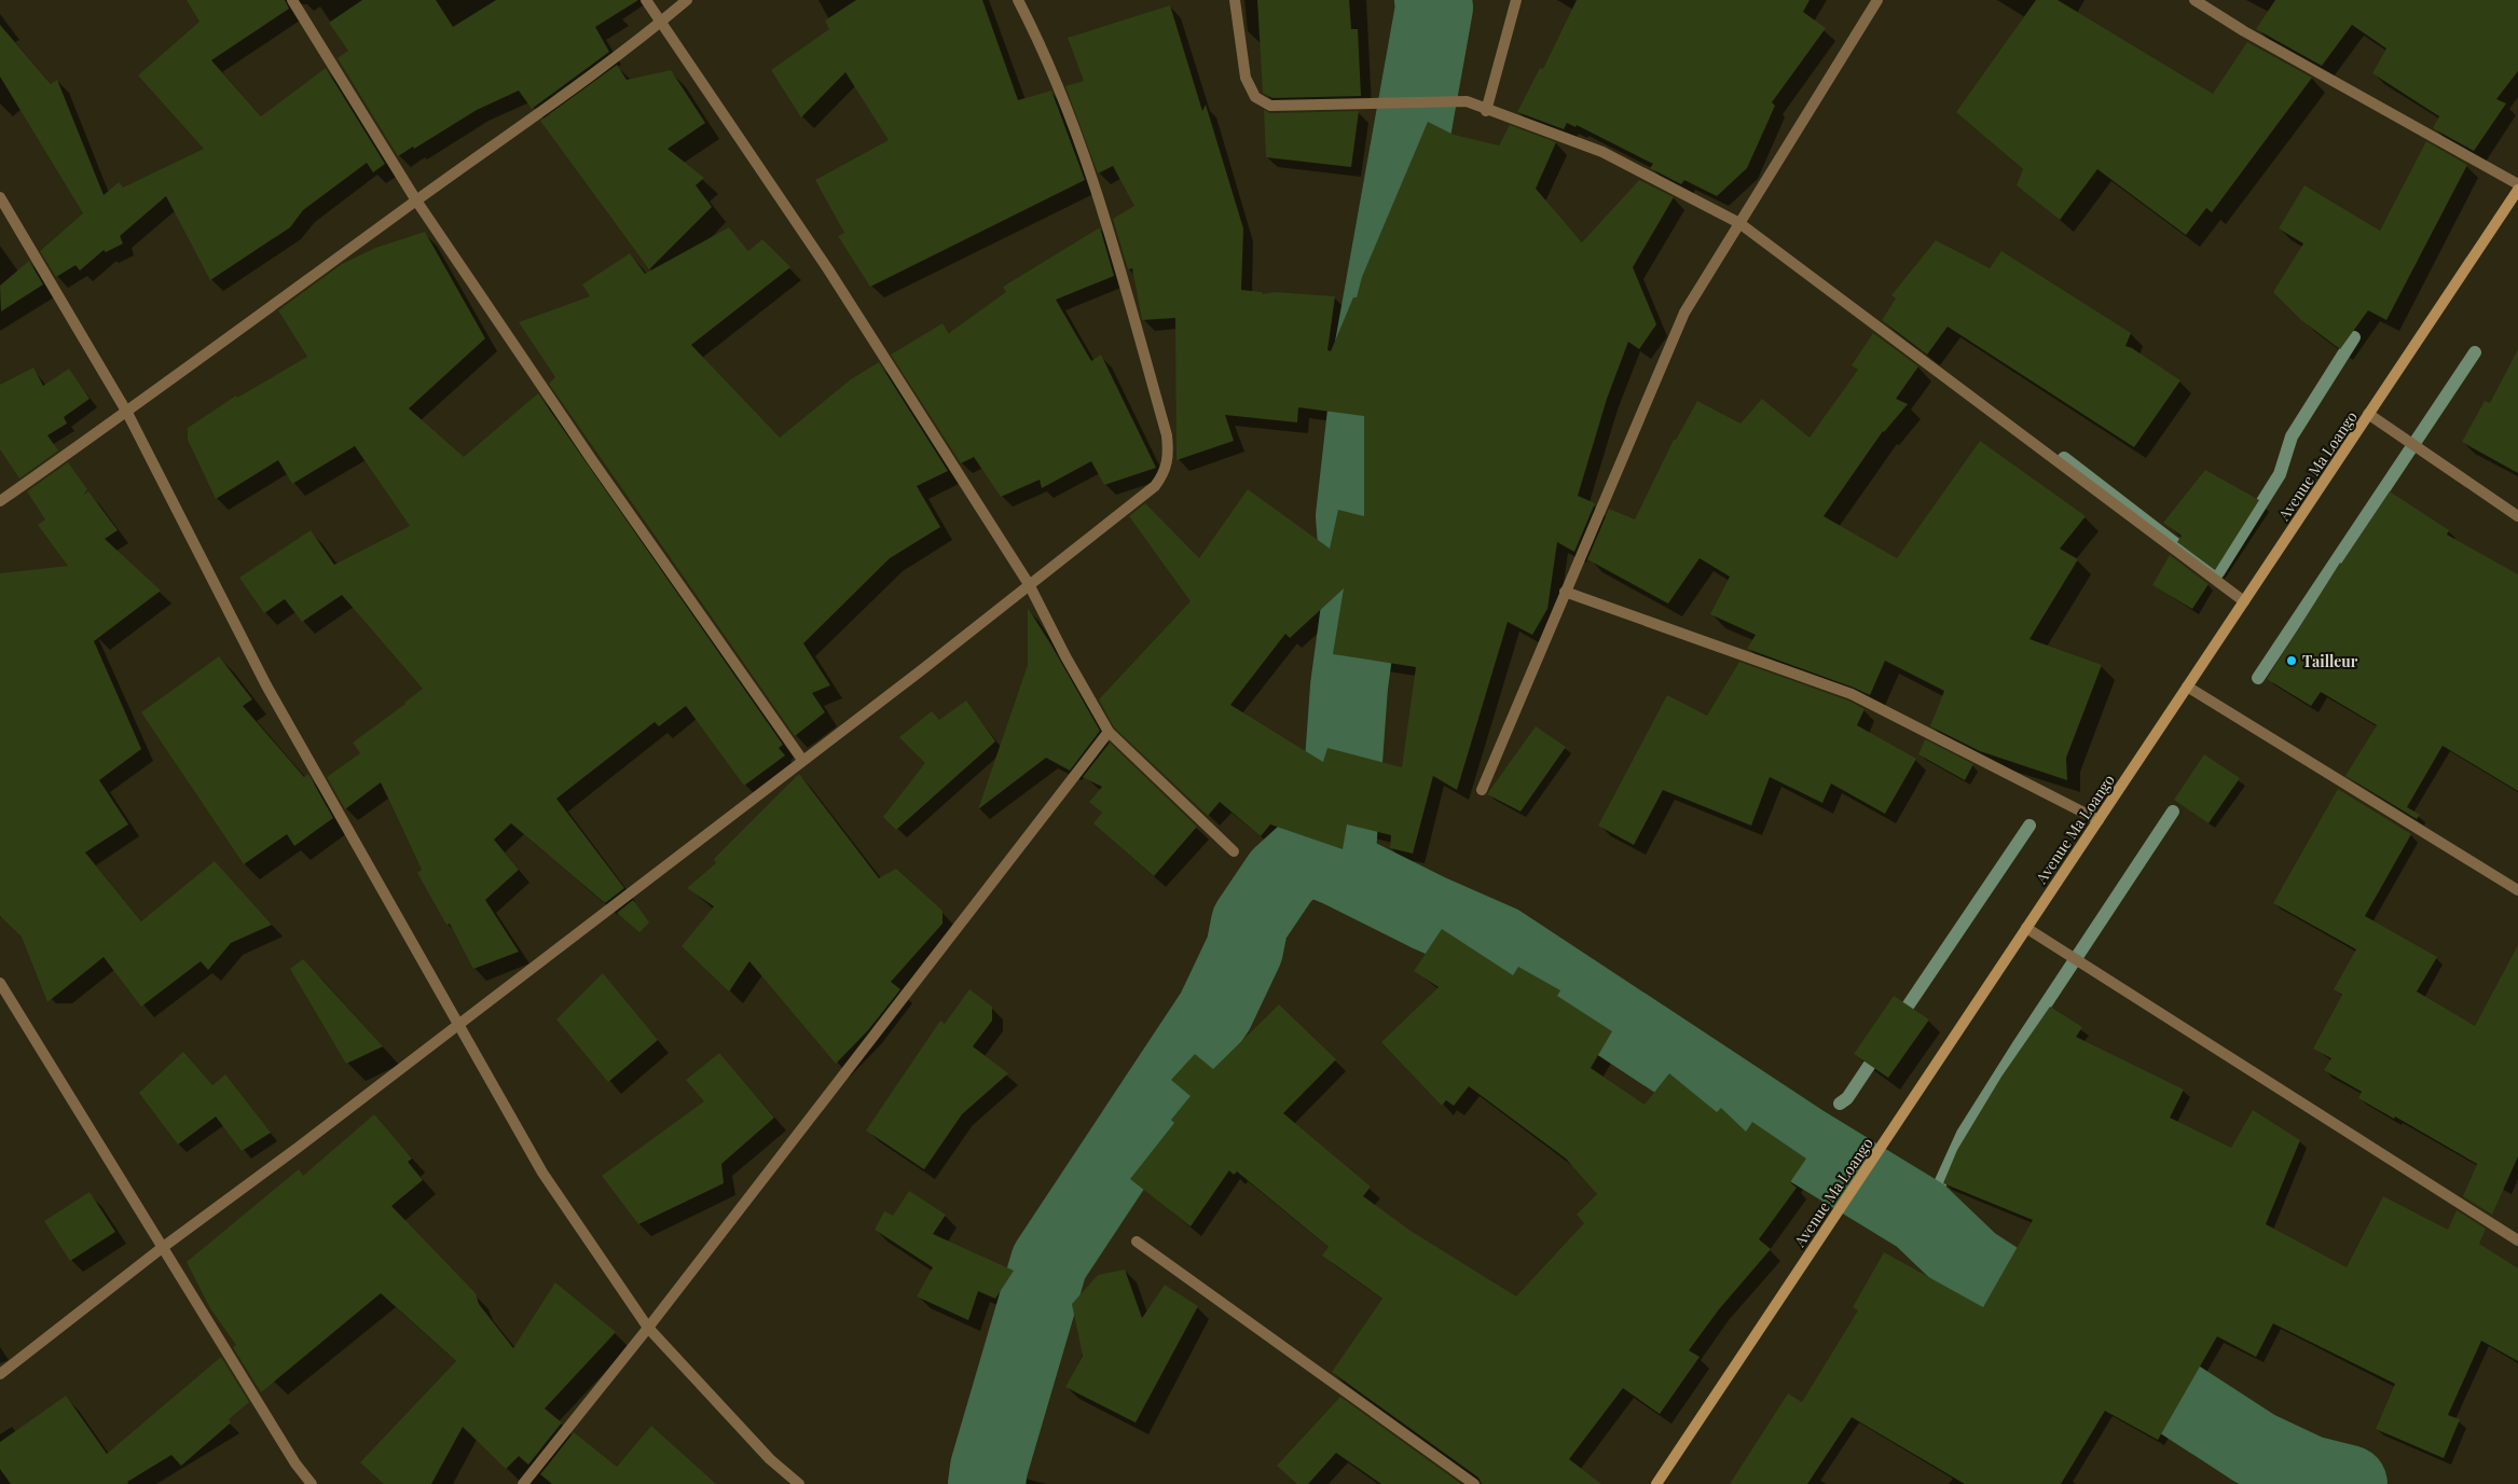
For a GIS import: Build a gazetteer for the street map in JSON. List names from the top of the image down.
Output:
{
  "streets": {
    "main road": ["Avenue Ma Loango"]
  },
  "places": ["Tailleur"]
}
